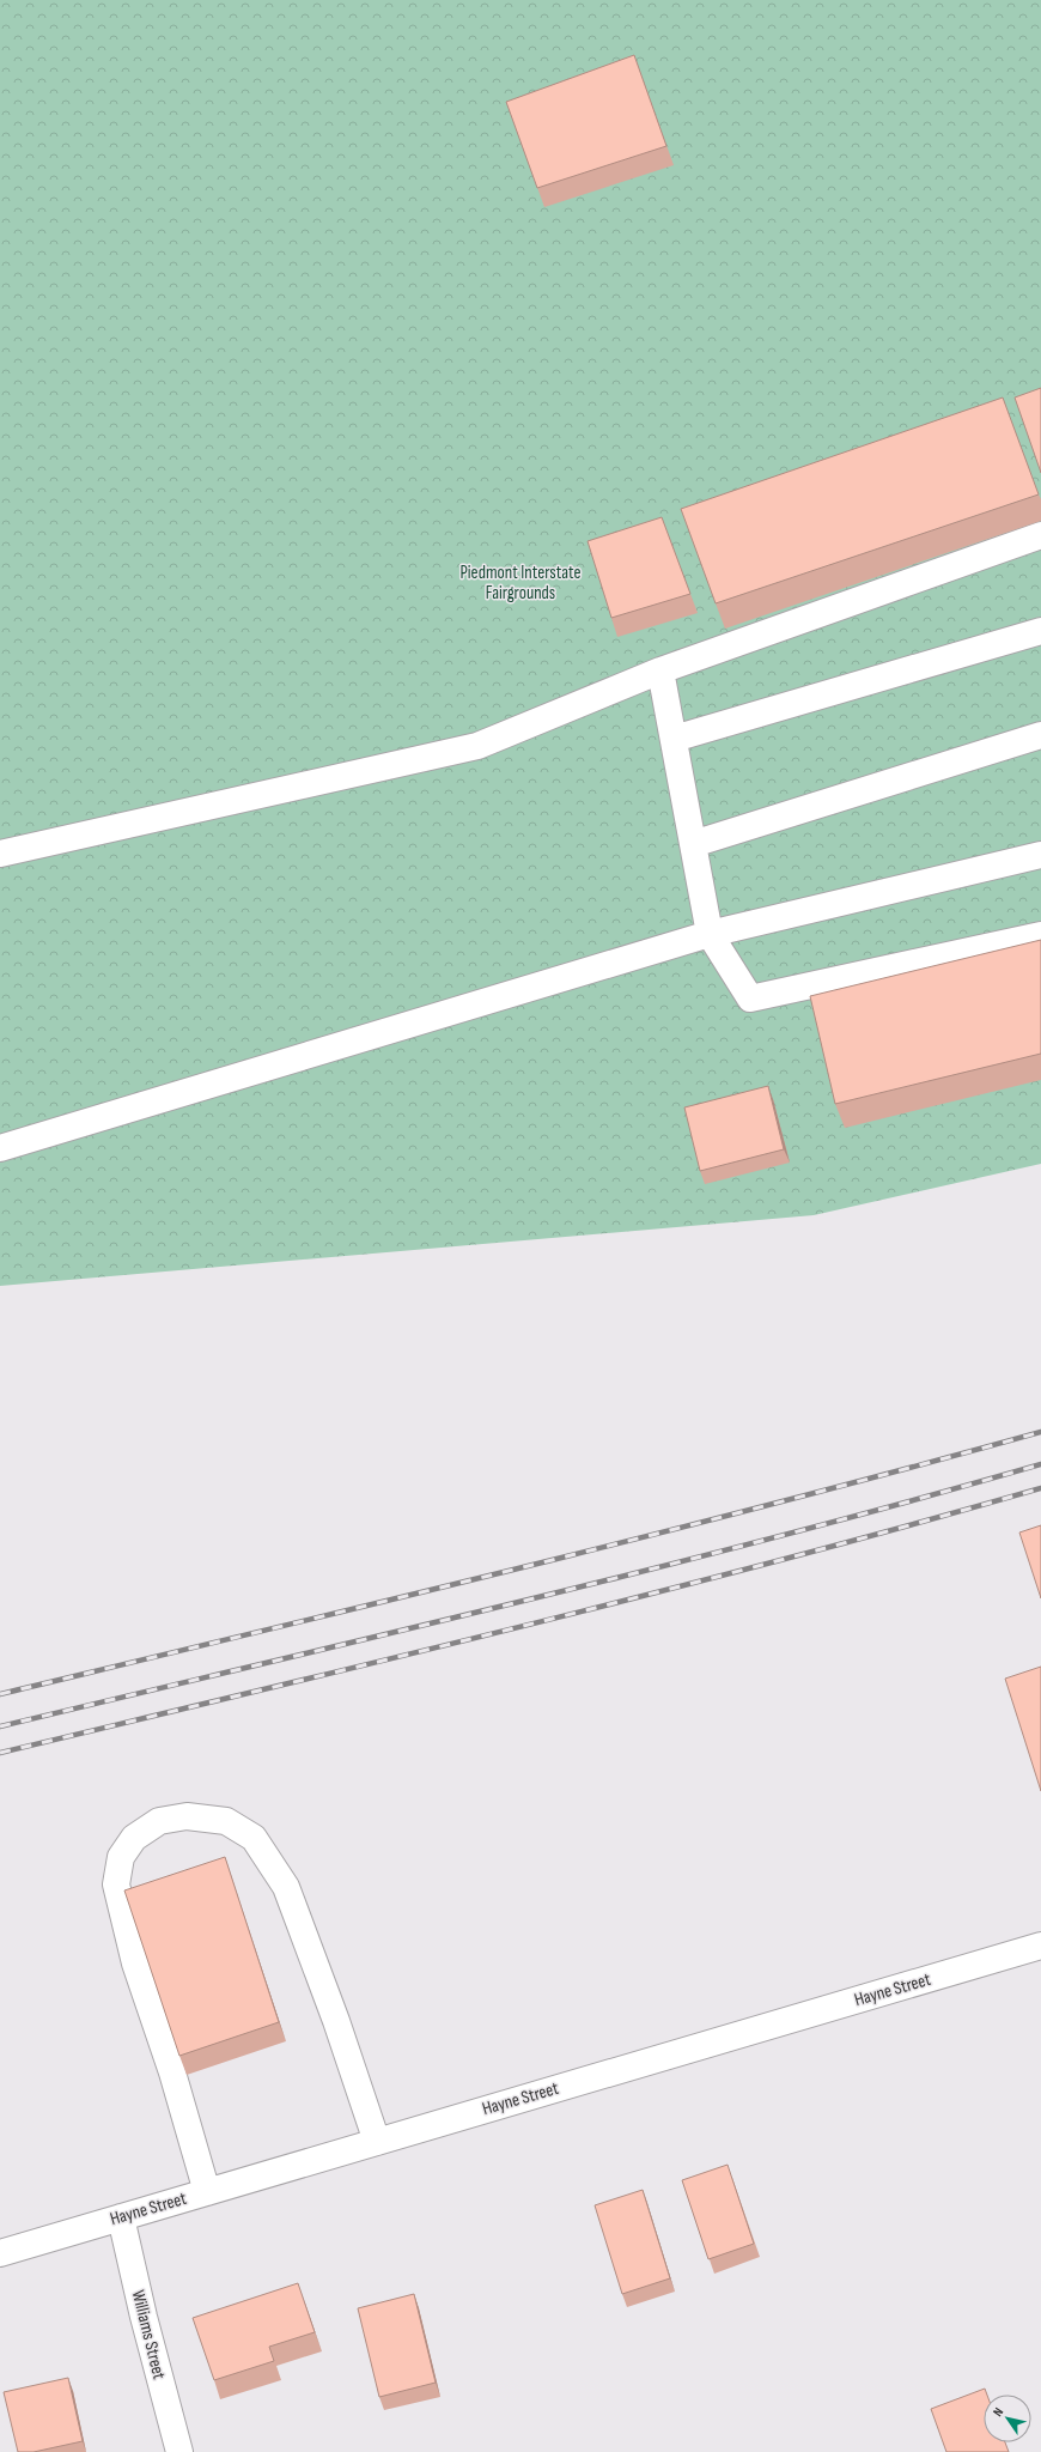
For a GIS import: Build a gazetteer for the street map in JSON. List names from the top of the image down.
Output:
{
  "streets": {
    "street": ["Hayne Street", "Williams Street"]
  },
  "crossings": [
    ["Hayne Street", "Williams Street"]
  ],
  "parks": ["Piedmont Interstate Fairgrounds"],
  "north": "top left"
}
